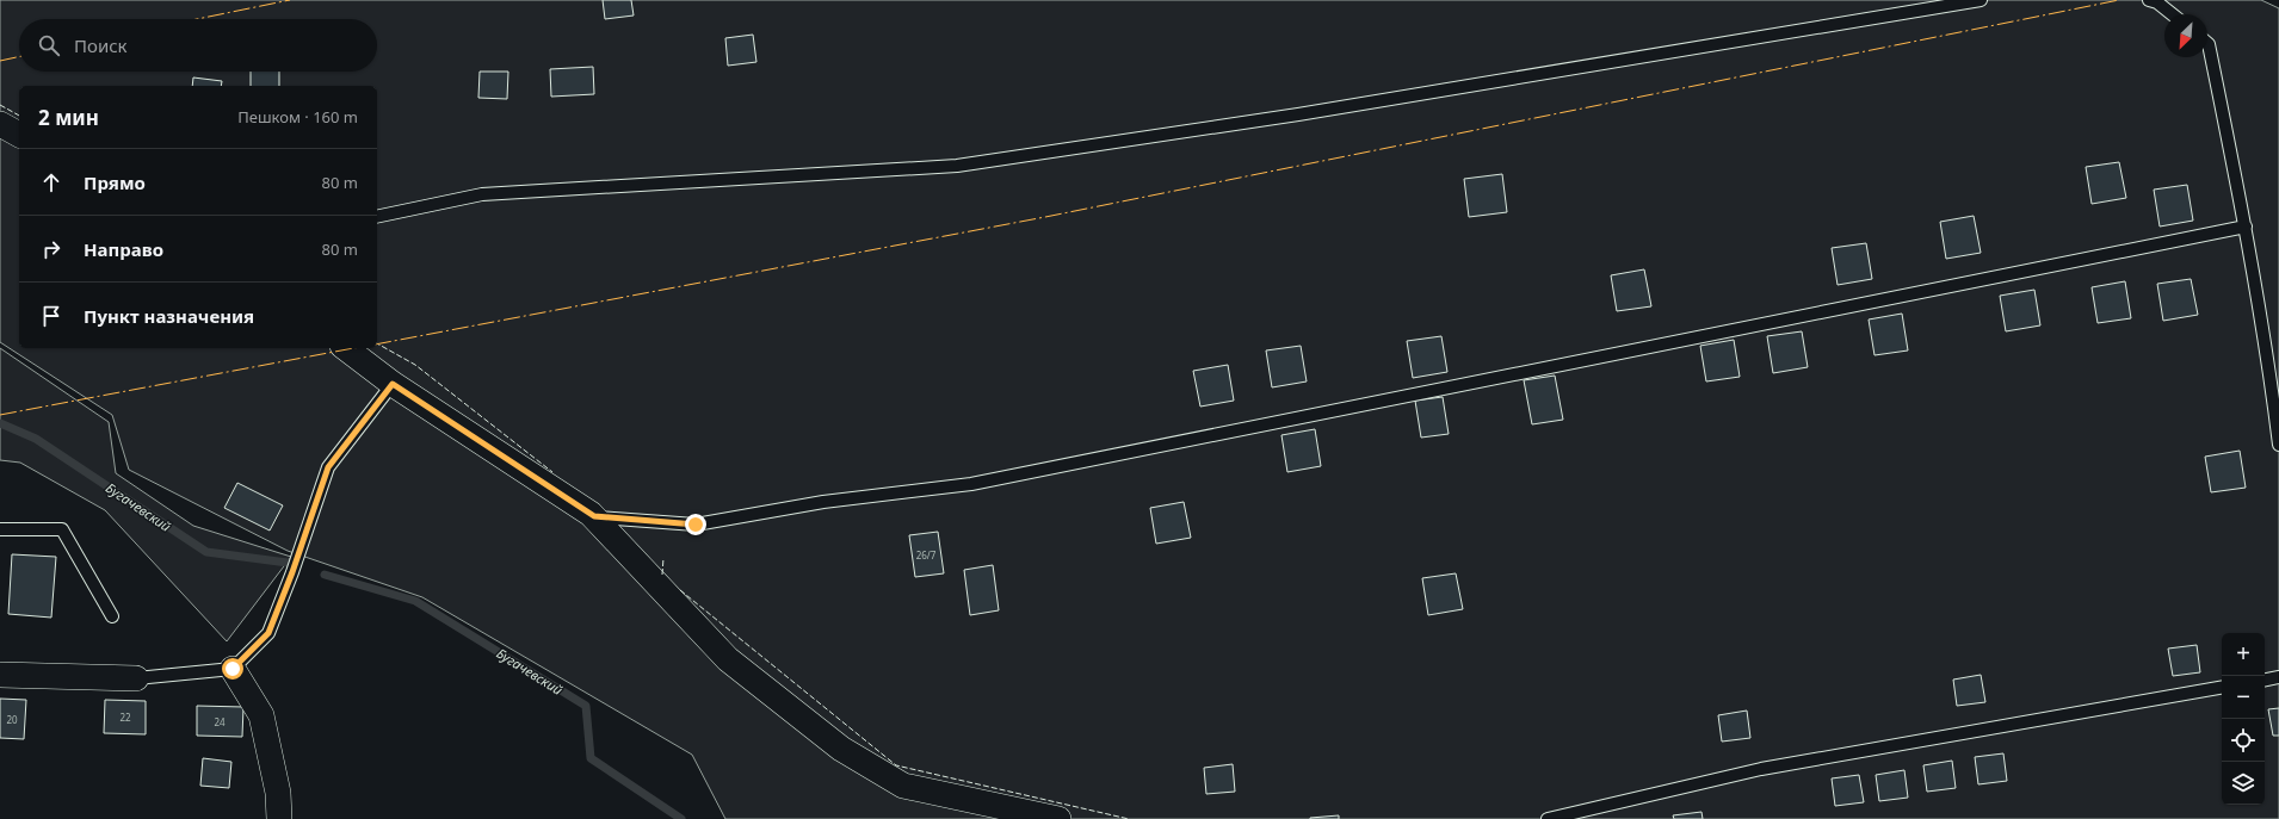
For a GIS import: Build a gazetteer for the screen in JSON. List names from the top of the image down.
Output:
{
  "water": ["Бугачевский"],
  "house_numbers": [
    "26/7",
    "22",
    "20",
    "24"
  ],
  "north": "bottom left",
  "page": {
    "search": "Поиск",
    "heading": ["2 мин", "Пешком · 160 m"],
    "list": [
      ["Прямо", "80 m"],
      ["Направо", "80 m"],
      "Пункт назначения"
    ],
    "map_buttons": ["+", "−"]
  }
}
